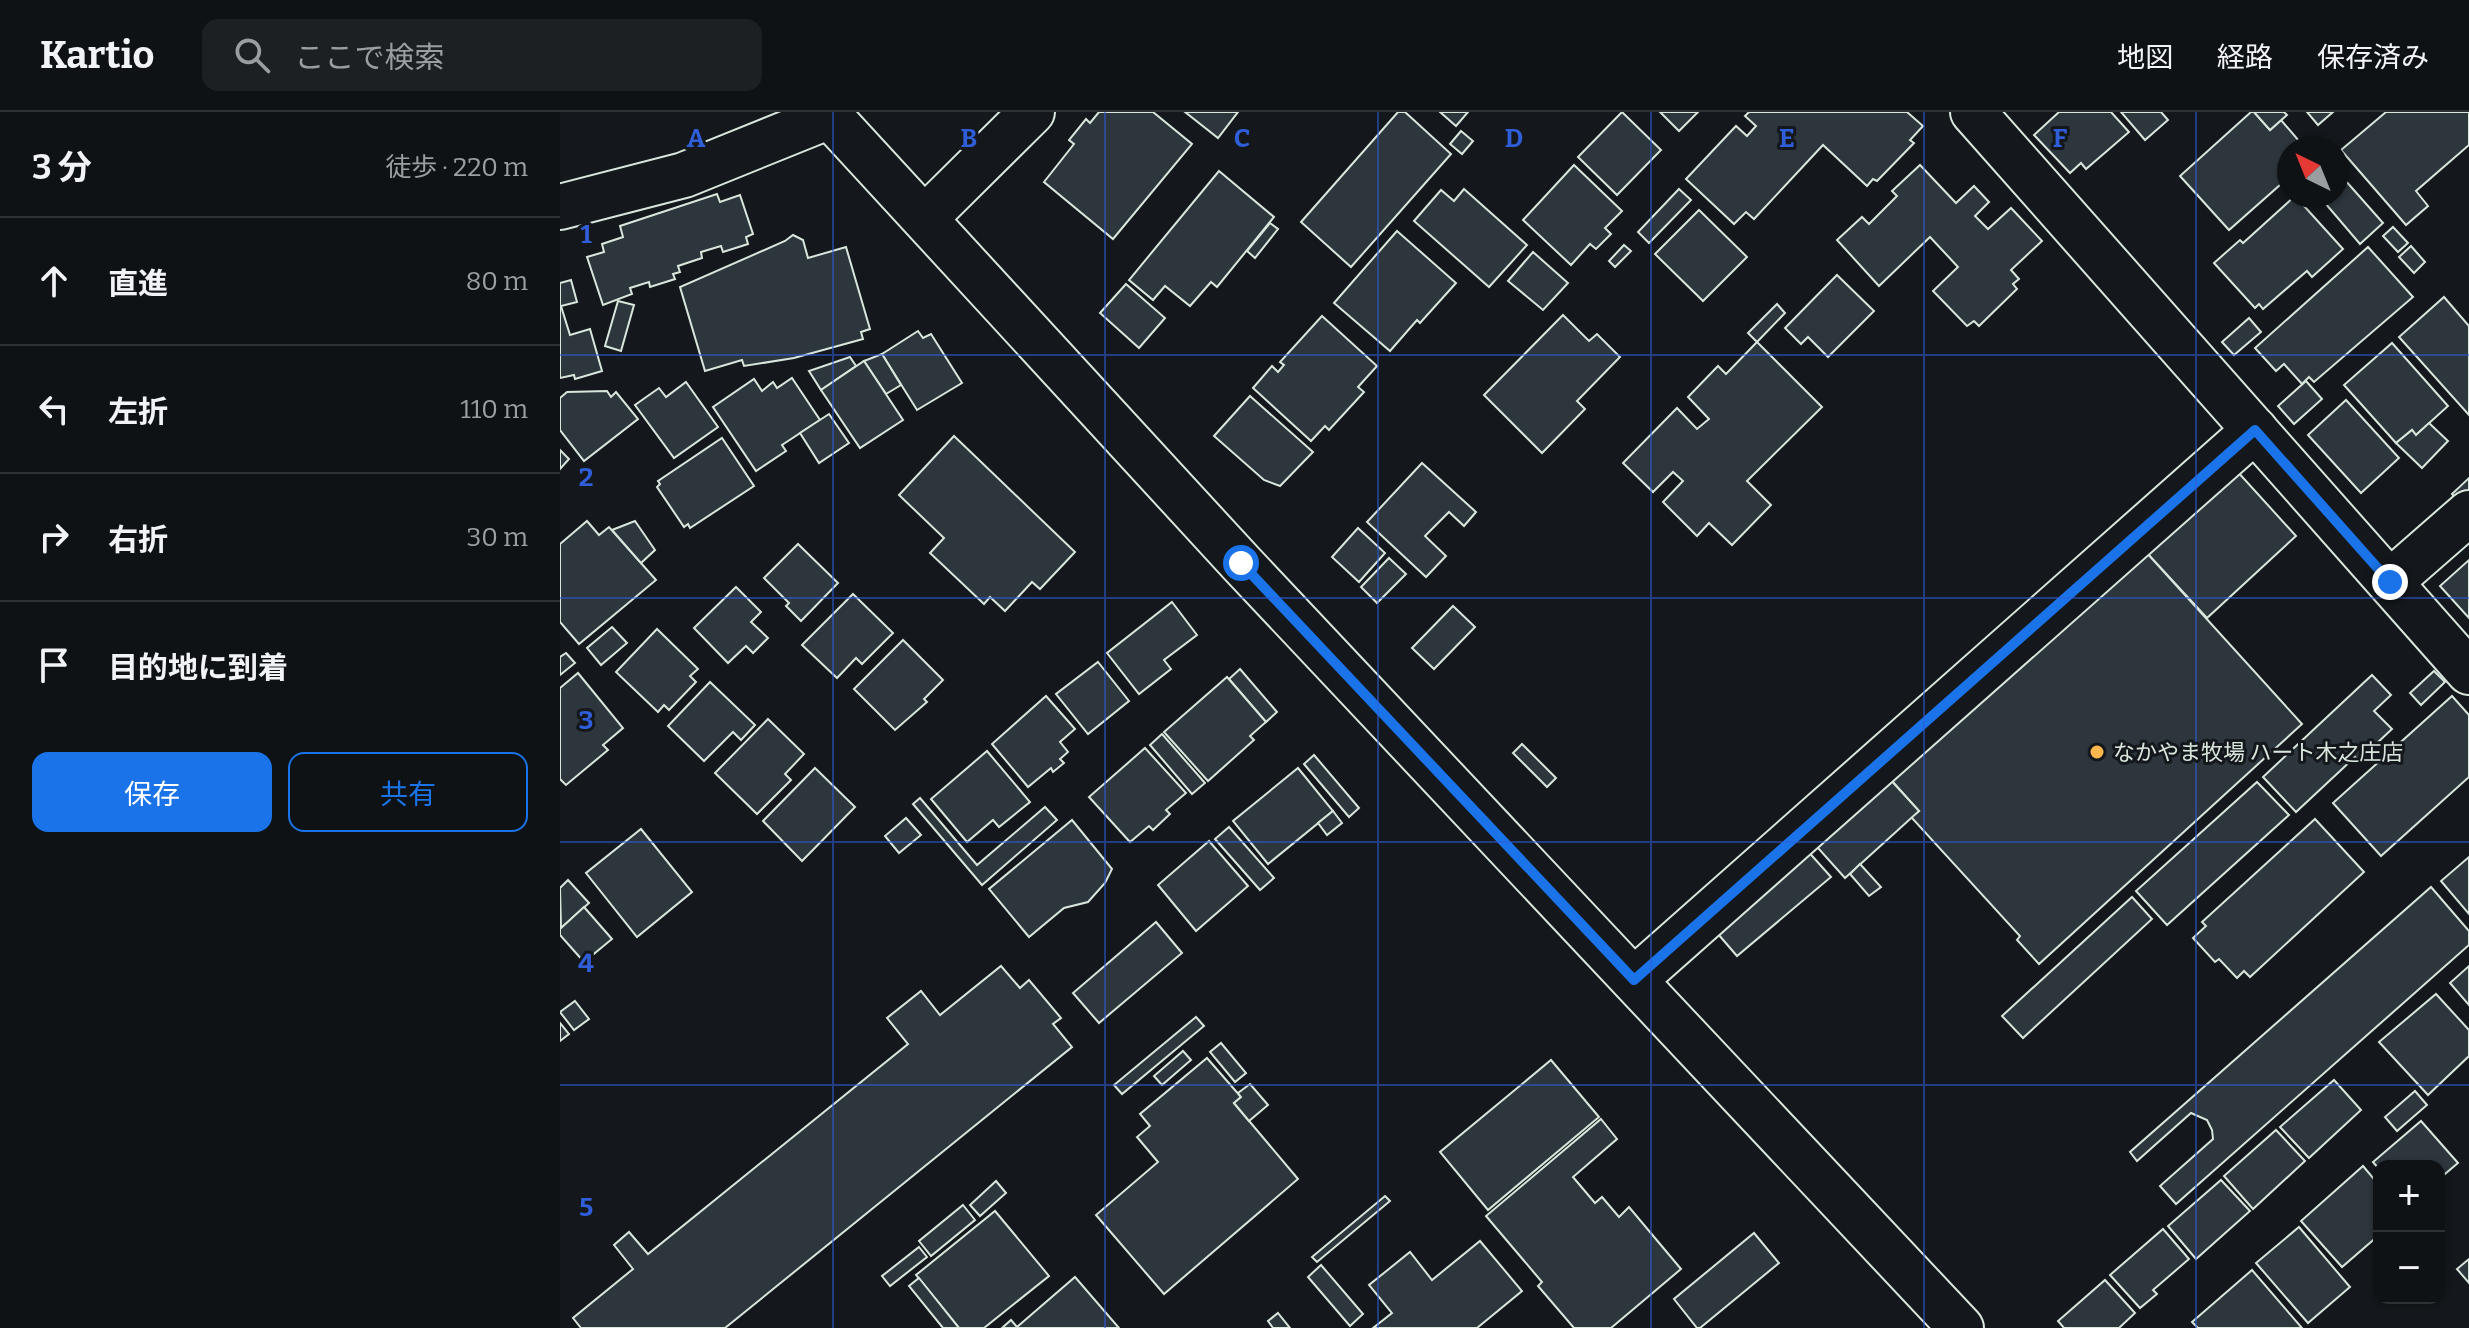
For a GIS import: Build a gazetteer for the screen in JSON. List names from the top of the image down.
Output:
{
  "places": ["なかやま牧場 ハート木之庄店"],
  "north": "top left",
  "page": {
    "header": "Kartio",
    "search": "ここで検索",
    "nav": ["地図", "経路", "保存済み"],
    "heading": ["3 分", "徒歩 · 220 m"],
    "list": [
      ["直進", "80 m"],
      ["左折", "110 m"],
      ["右折", "30 m"],
      "目的地に到着"
    ],
    "buttons": ["保存", "共有"],
    "map_buttons": ["+", "−"]
  },
  "grid": {
    "columns": [
      "A",
      "B",
      "C",
      "D",
      "E",
      "F"
    ],
    "rows": [
      "1",
      "2",
      "3",
      "4",
      "5"
    ]
  }
}
